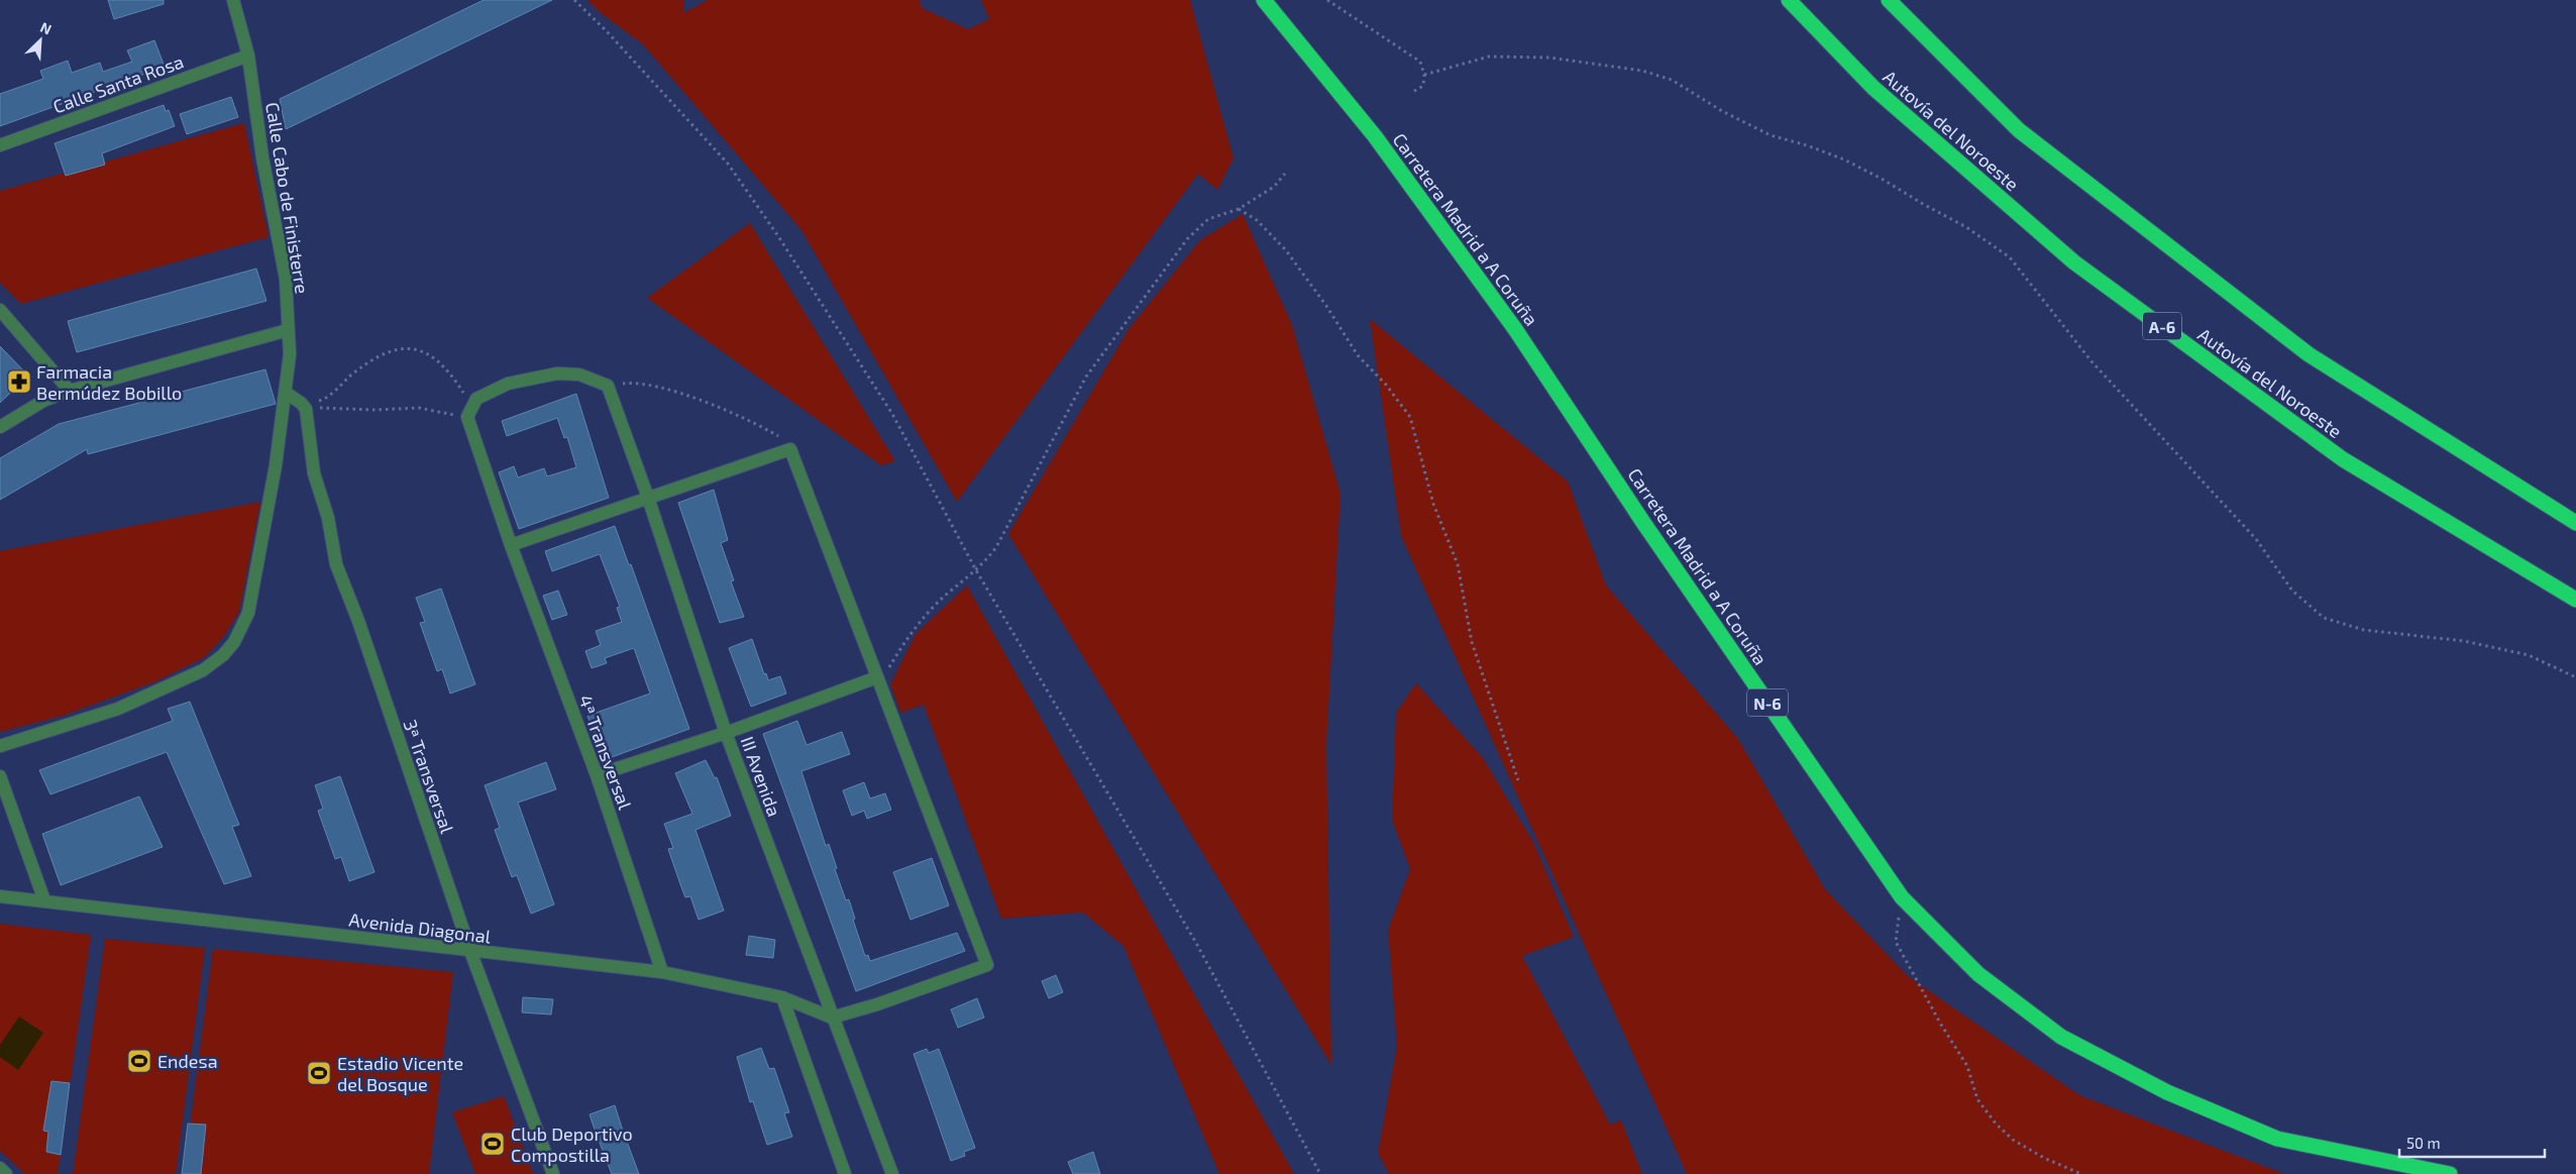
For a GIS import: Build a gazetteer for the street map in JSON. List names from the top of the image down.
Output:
{
  "streets": {
    "highway": [
      "Autovía del Noroeste",
      "Carretera Madrid a A Coruña",
      "A-6",
      "N-6"
    ],
    "street": [
      "Calle Santa Rosa",
      "Calle Cabo de Finisterre",
      "4ª Transversal",
      "3ª Transversal",
      "III Avenida",
      "Avenida Diagonal"
    ]
  },
  "crossings": [
    ["Calle Santa Rosa", "Calle Cabo de Finisterre"],
    ["4ª Transversal", "Avenida Diagonal"],
    ["3ª Transversal", "Avenida Diagonal"],
    ["III Avenida", "Avenida Diagonal"]
  ],
  "places": {
    "pharmacy": ["Farmacia Bermúdez Bobillo"],
    "sports": ["Endesa", "Estadio Vicente del Bosque", "Club Deportivo Compostilla"]
  },
  "scale_bar": "50 m",
  "north": "top right"
}
